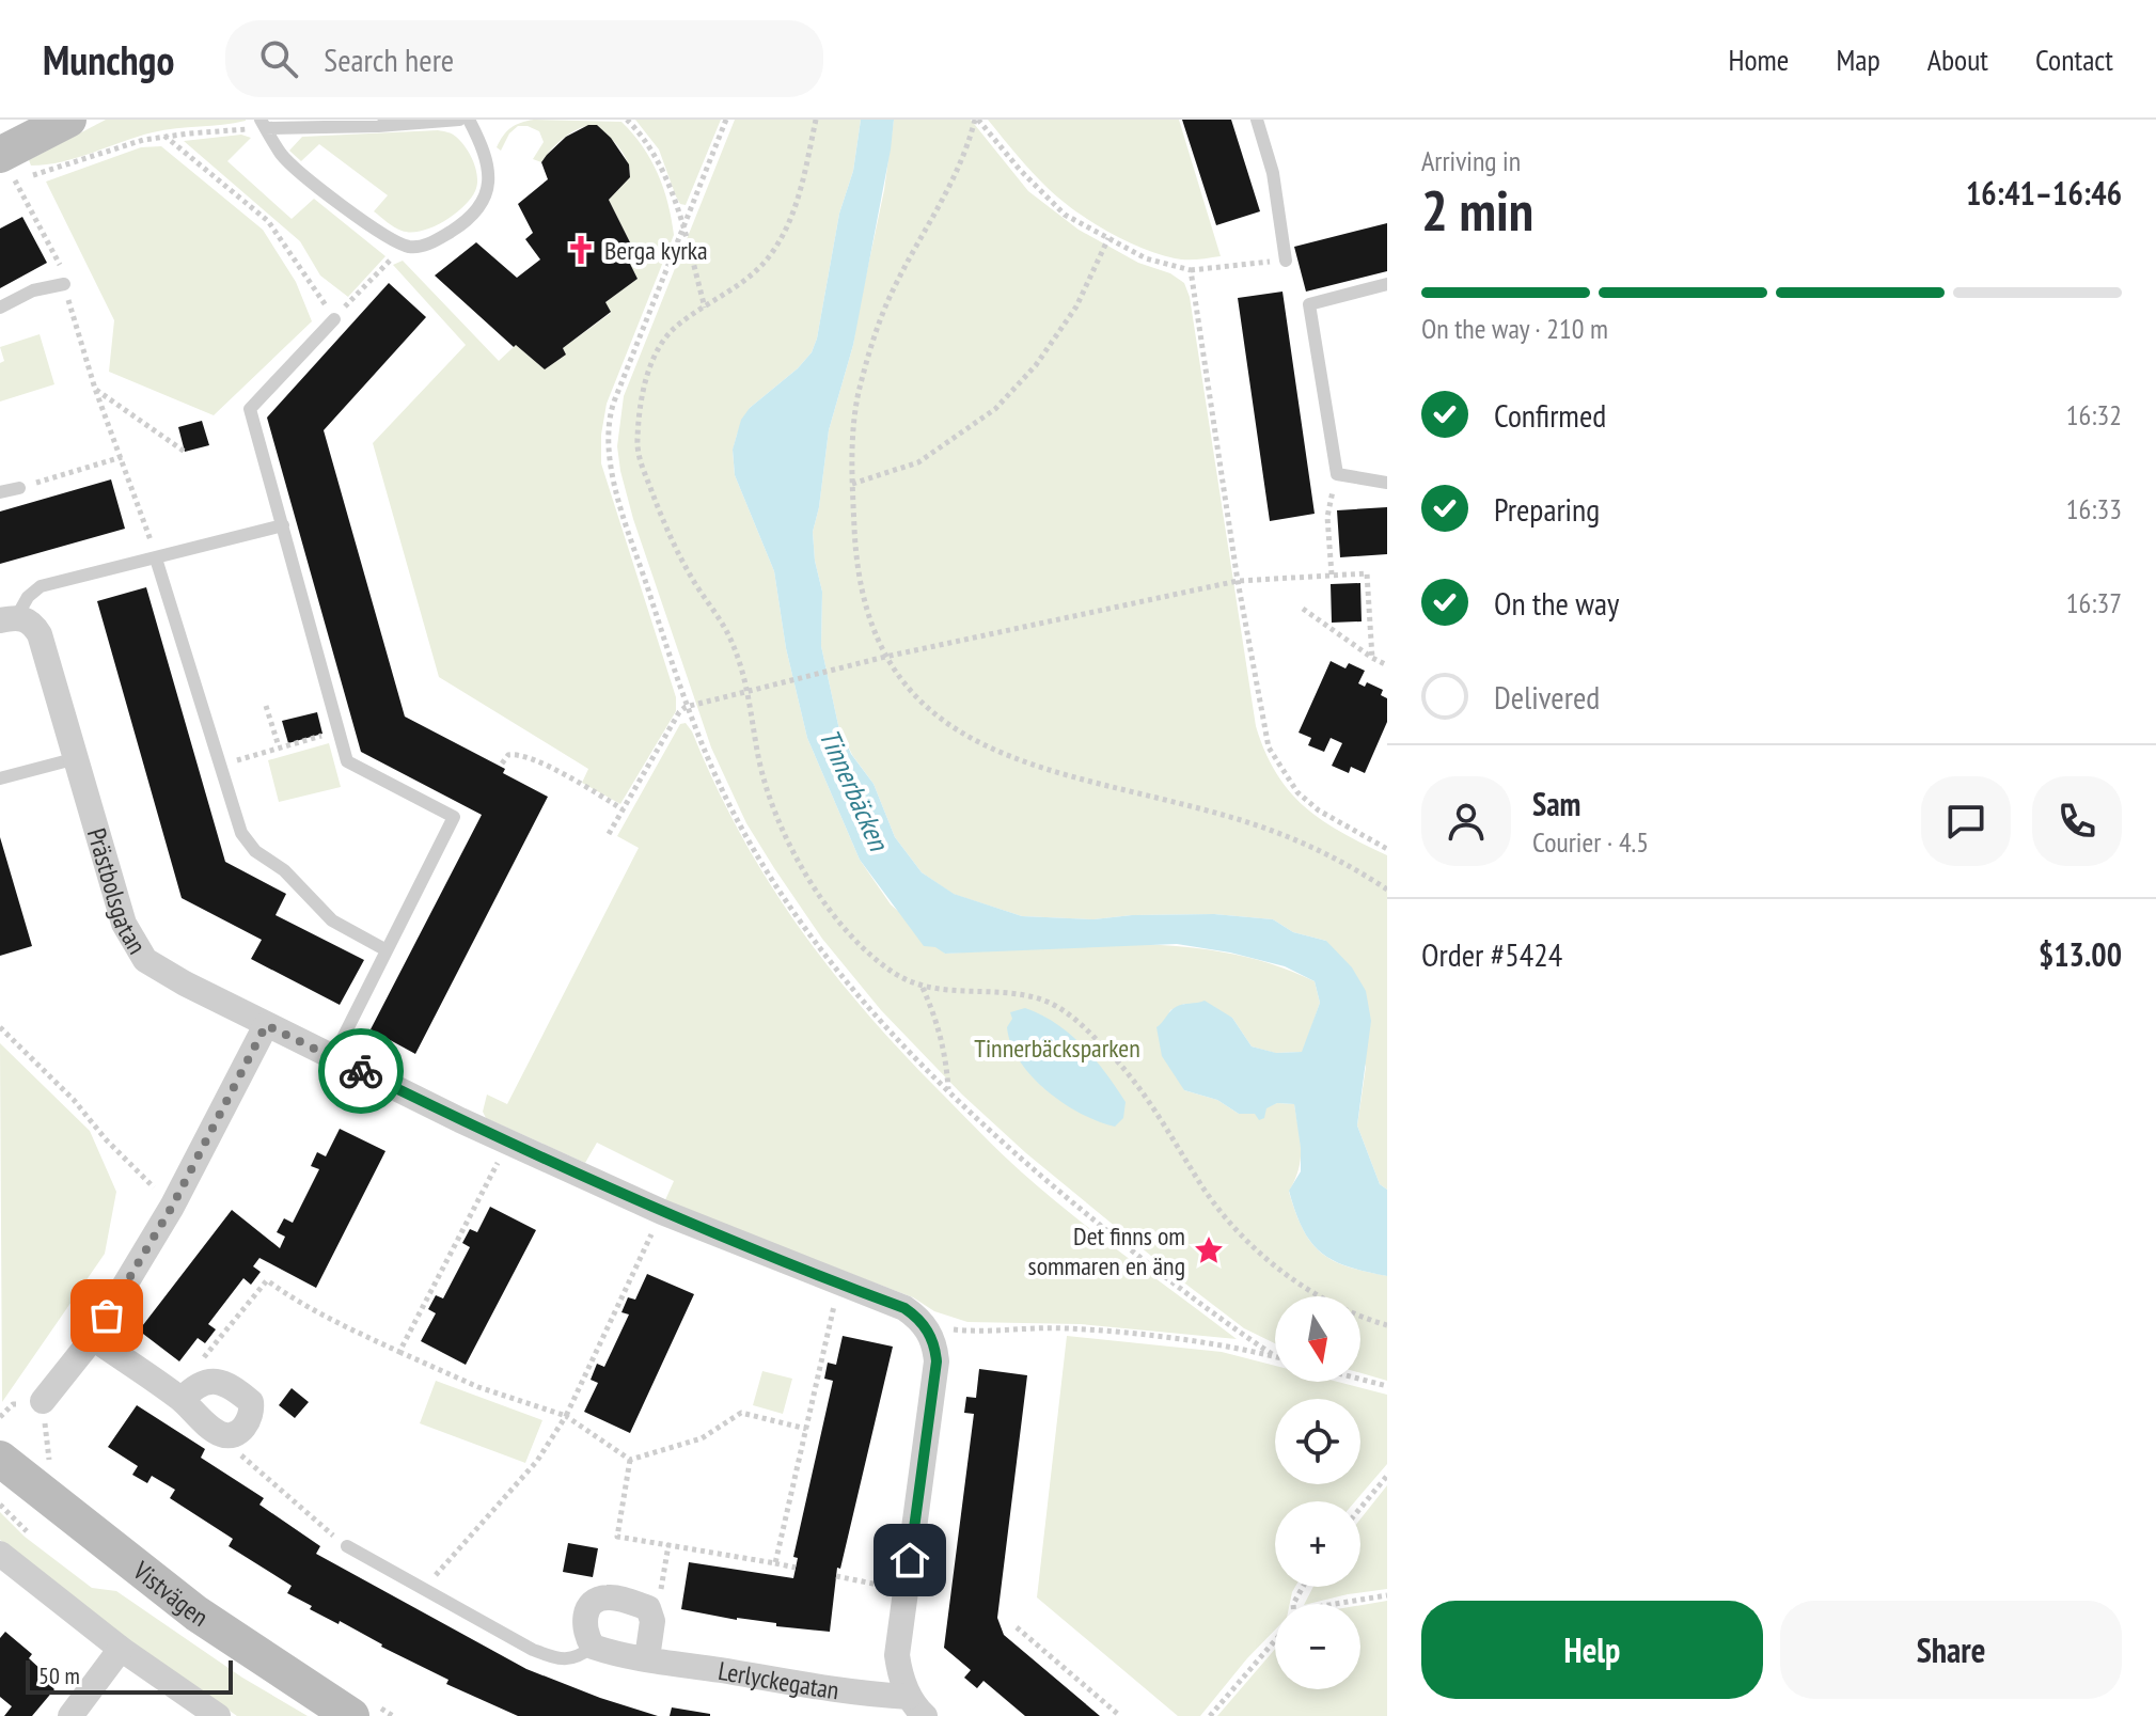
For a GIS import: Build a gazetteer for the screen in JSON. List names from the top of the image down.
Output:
{
  "streets": {
    "main road": ["Vistvägen"],
    "street": ["Prästbolsgatan", "Lerlyckegatan"]
  },
  "water": ["Tinnerbäcken"],
  "parks": ["Tinnerbäcksparken"],
  "places": {
    "church": ["Berga kyrka"],
    "place": ["Det finns om sommaren en äng"]
  },
  "scale_bar": "50 m",
  "north": "bottom",
  "page": {
    "header": "Munchgo",
    "search": "Search here",
    "nav": [
      "Home",
      "Map",
      "About",
      "Contact"
    ],
    "heading": ["2 min", "Arriving in", "16:41–16:46"],
    "panel": [
      "Sam",
      "Courier · 4.5",
      "Order #5424",
      "$13.00"
    ],
    "bar": "On the way · 210 m",
    "list": [
      ["Confirmed", "16:32"],
      ["Preparing", "16:33"],
      ["On the way", "16:37"],
      "Delivered"
    ],
    "map_buttons": ["+", "−"],
    "buttons": ["Help", "Share"],
    "scale": "50 m"
  }
}
